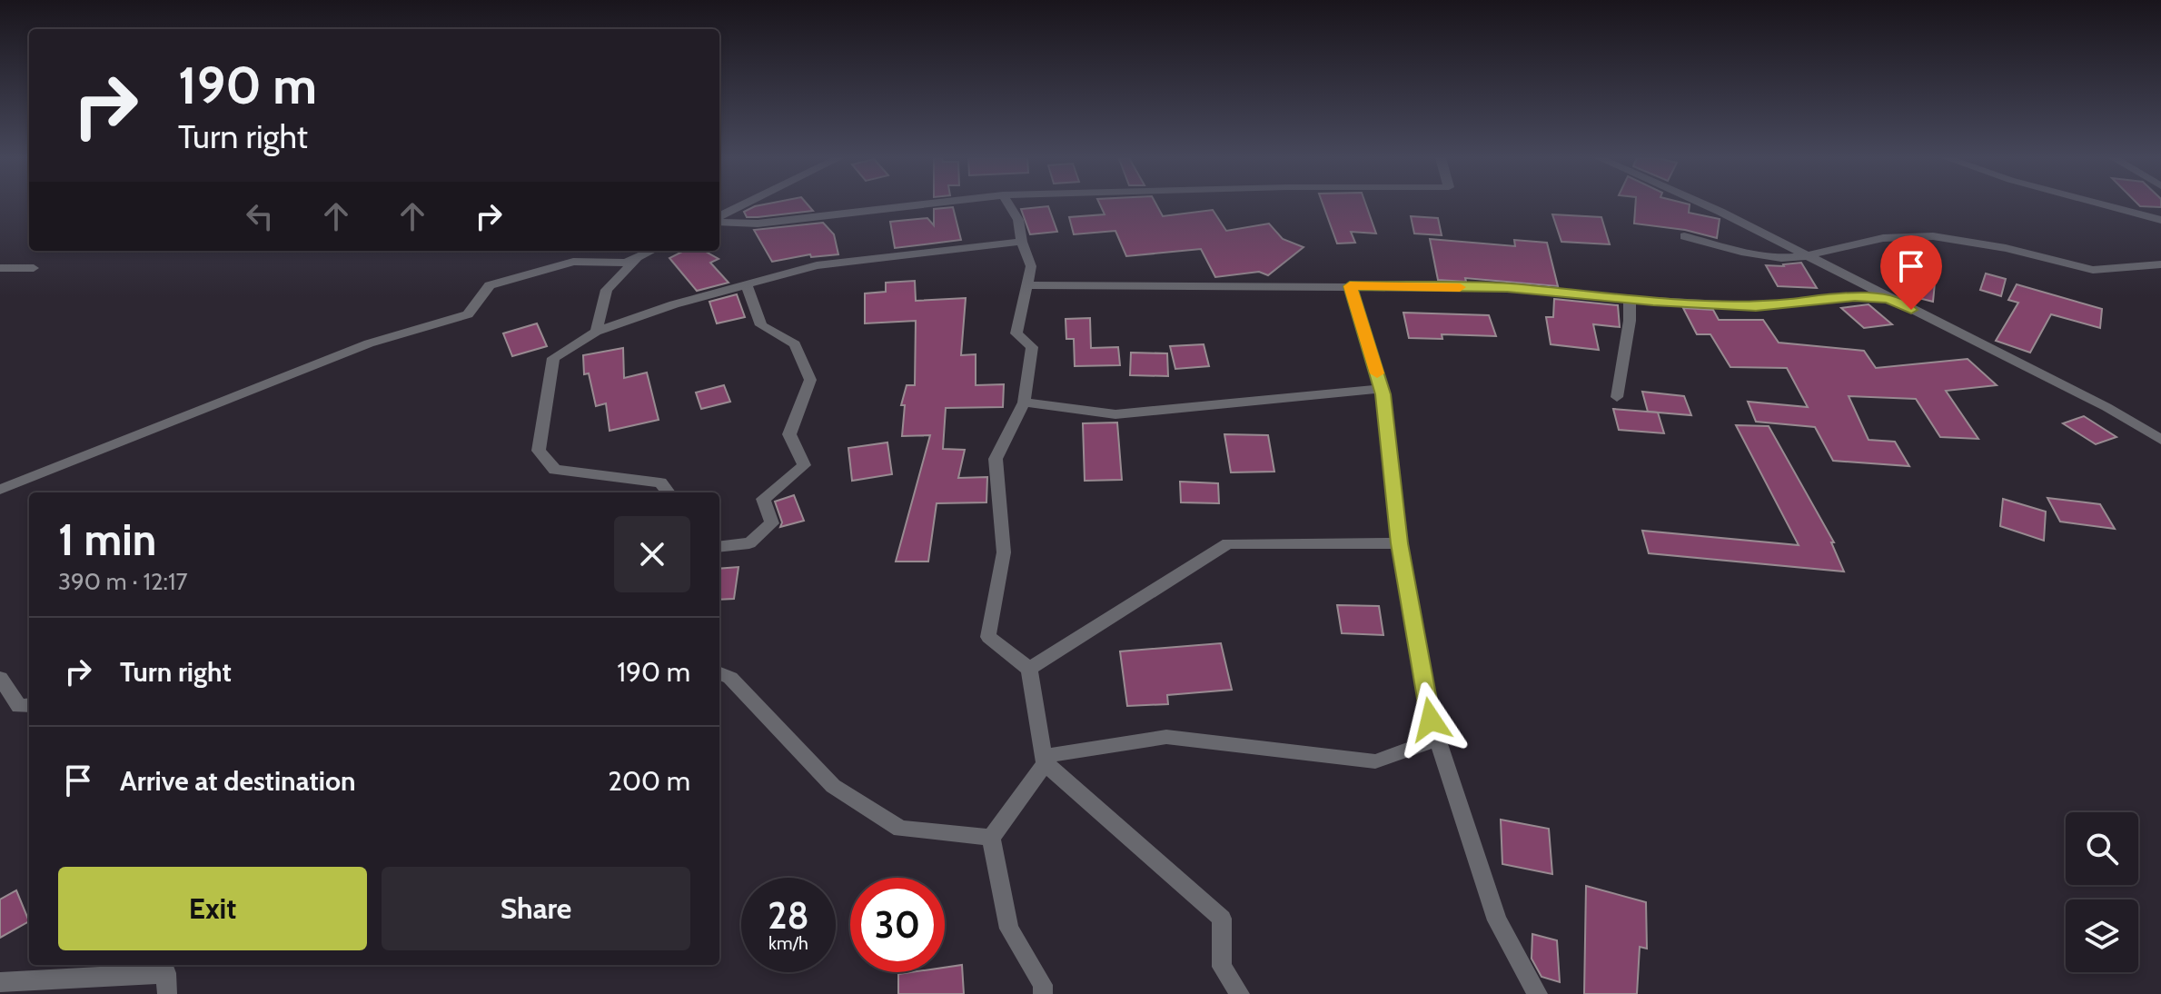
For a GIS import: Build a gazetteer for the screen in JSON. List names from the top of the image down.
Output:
{
  "page": {
    "turn": ["190 m", "Turn right"],
    "heading": ["1 min", "390 m · 12:17"],
    "list": [
      {
        "name": "Turn right",
        "value": "190 m"
      },
      {
        "name": "Arrive at destination",
        "value": "200 m"
      }
    ],
    "buttons": ["Exit", "Share"],
    "speed": "28 km/h",
    "limit": "30"
  }
}
